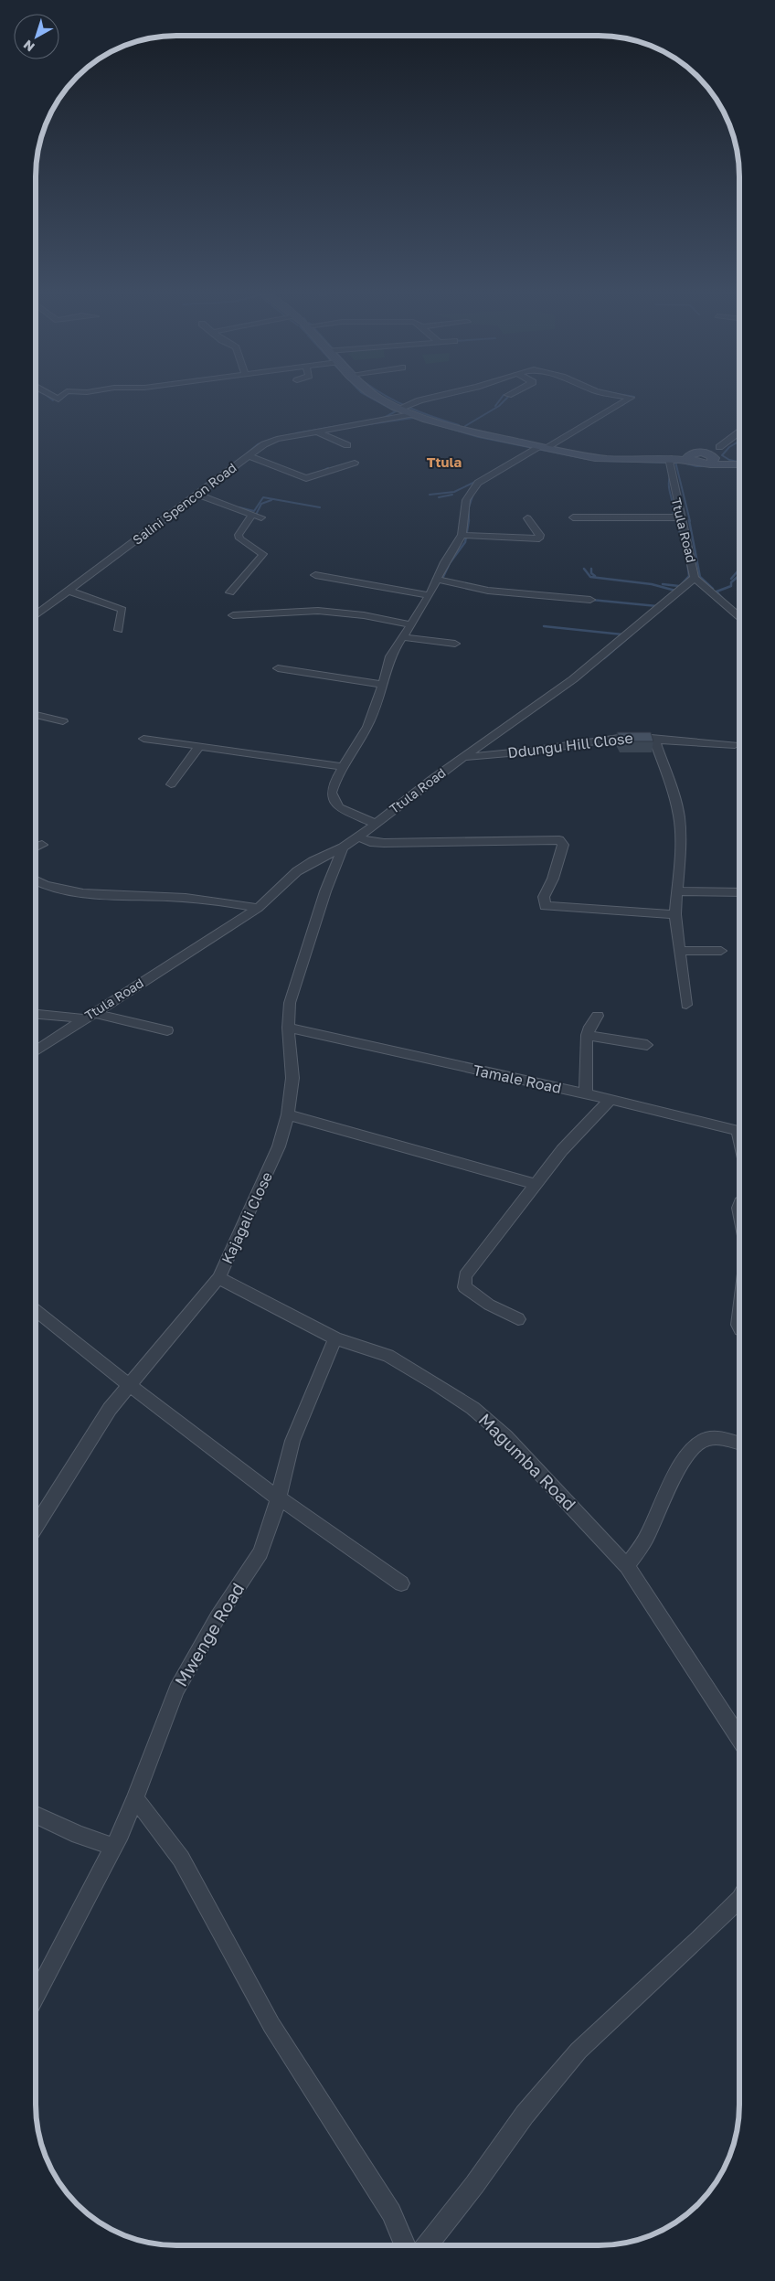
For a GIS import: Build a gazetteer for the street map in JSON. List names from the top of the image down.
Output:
{
  "streets": {
    "street": [
      "Salini Spencon Road",
      "Ttula Road",
      "Ddungu Hill Close",
      "Tamale Road",
      "Kajagali Close",
      "Magumba Road",
      "Mwenge Road"
    ]
  },
  "crossings": [
    ["Ttula Road", "Ddungu Hill Close"],
    ["Ttula Road", "Kajagali Close"],
    ["Tamale Road", "Kajagali Close"],
    ["Kajagali Close", "Magumba Road"],
    ["Magumba Road", "Mwenge Road"]
  ],
  "districts": ["Ttula"],
  "north": "bottom left"
}
